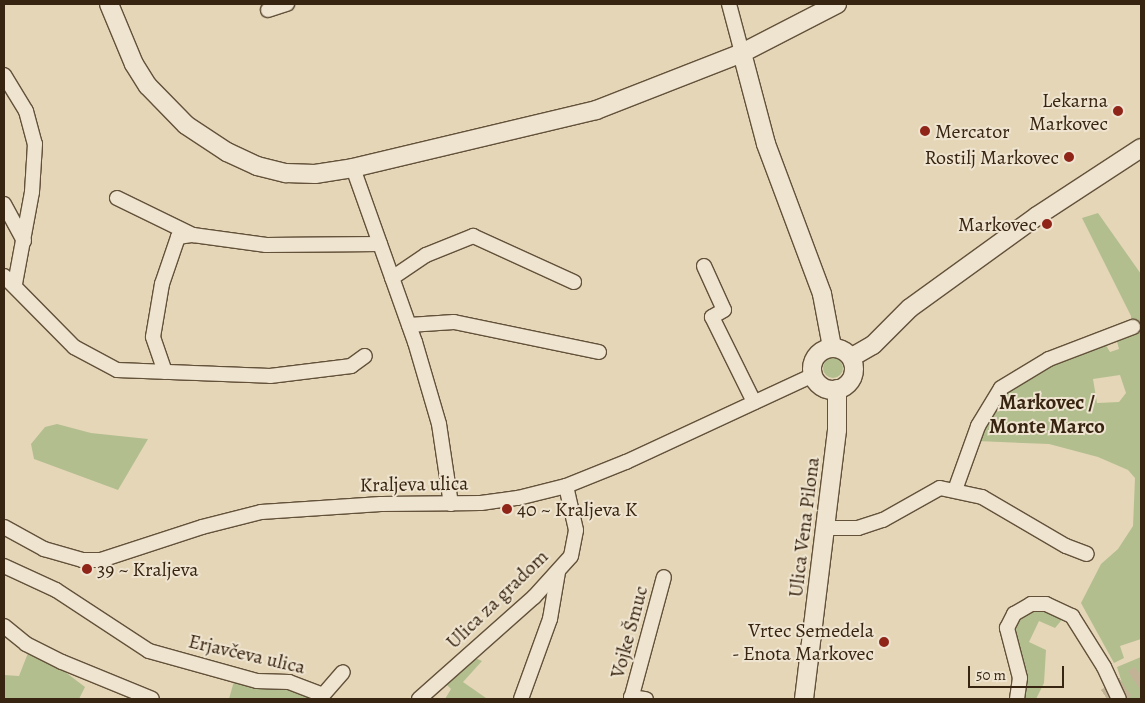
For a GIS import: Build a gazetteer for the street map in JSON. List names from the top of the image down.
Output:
{
  "streets": {
    "street": [
      "Kraljeva ulica",
      "Ulica Vena Pilona",
      "Ulica za gradom",
      "Vojke Šmuc",
      "Erjavčeva ulica"
    ]
  },
  "crossings": [
    ["Kraljeva ulica", "Ulica Vena Pilona"],
    ["Kraljeva ulica", "Ulica za gradom"]
  ],
  "districts": ["Markovec / Monte Marco"],
  "places": [
    "Lekarna Markovec",
    "Mercator",
    "Rostilj Markovec",
    "Markovec",
    "40 ~ Kraljeva K",
    "39 ~ Kraljeva",
    "Vrtec Semedela - Enota Markovec"
  ],
  "scale_bar": "50 m"
}
